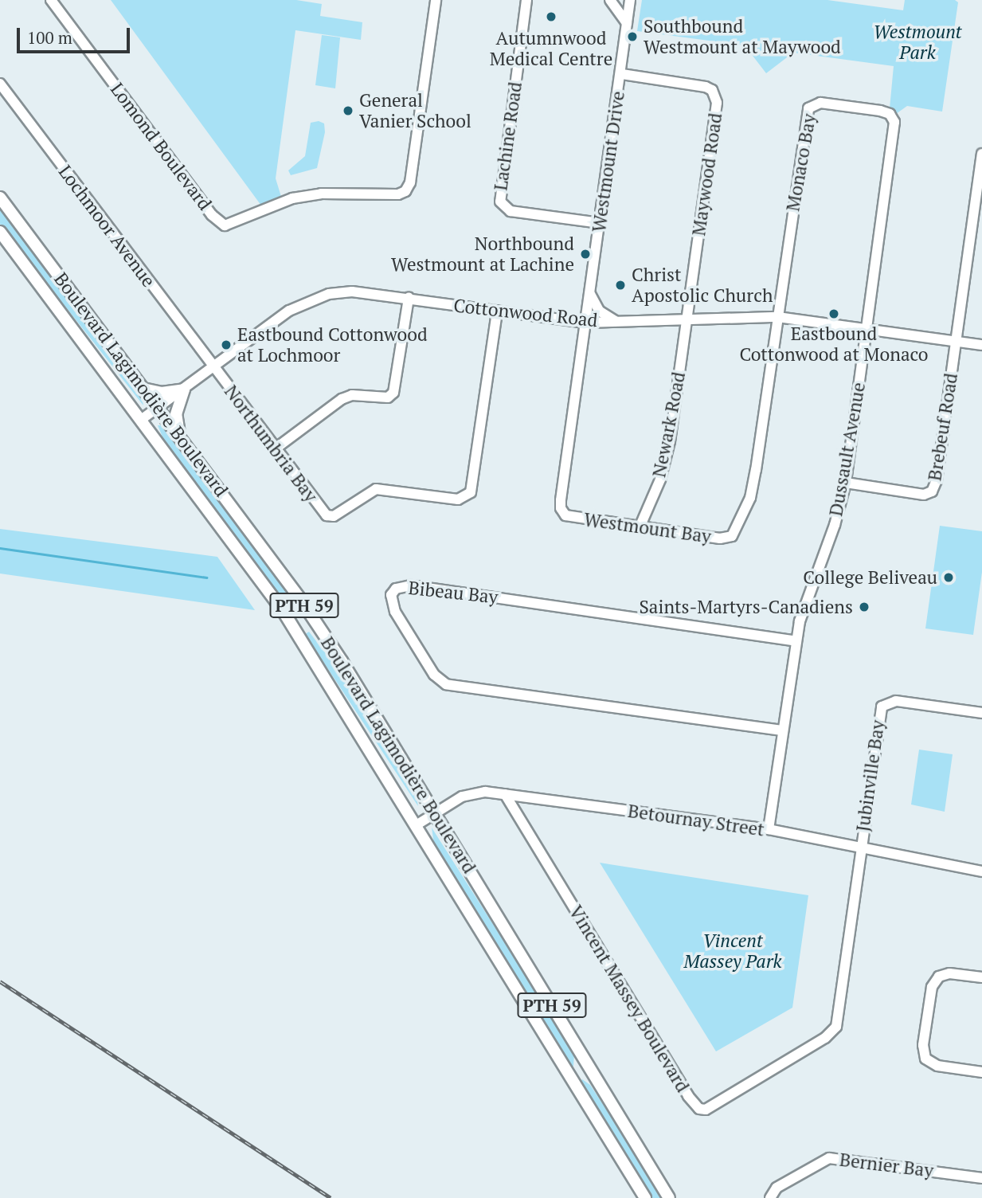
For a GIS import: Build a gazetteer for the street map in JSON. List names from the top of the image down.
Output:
{
  "streets": {
    "main road": ["Boulevard Lagimodière Boulevard", "PTH 59"],
    "street": [
      "Lachine Road",
      "Lomond Boulevard",
      "Westmount Drive",
      "Monaco Bay",
      "Maywood Road",
      "Lochmoor Avenue",
      "Cottonwood Road",
      "Newark Road",
      "Brebeuf Road",
      "Northumbria Bay",
      "Dussault Avenue",
      "Westmount Bay",
      "Bibeau Bay",
      "Jubinville Bay",
      "Betournay Street",
      "Vincent Massey Boulevard",
      "Bernier Bay"
    ]
  },
  "crossings": [
    ["Lachine Road", "Westmount Drive"],
    ["Westmount Drive", "Maywood Road"],
    ["Westmount Drive", "Cottonwood Road"],
    ["Westmount Drive", "Westmount Bay"],
    ["Monaco Bay", "Cottonwood Road"],
    ["Monaco Bay", "Dussault Avenue"],
    ["Monaco Bay", "Westmount Bay"],
    ["Maywood Road", "Cottonwood Road"],
    ["Maywood Road", "Newark Road"],
    ["Lochmoor Avenue", "Cottonwood Road"],
    ["Lochmoor Avenue", "Northumbria Bay"],
    ["Cottonwood Road", "Boulevard Lagimodière Boulevard"],
    ["Cottonwood Road", "Newark Road"],
    ["Cottonwood Road", "Brebeuf Road"],
    ["Cottonwood Road", "Northumbria Bay"],
    ["Cottonwood Road", "Dussault Avenue"],
    ["Cottonwood Road", "Westmount Bay"],
    ["Boulevard Lagimodière Boulevard", "Betournay Street"],
    ["Newark Road", "Westmount Bay"],
    ["Brebeuf Road", "Dussault Avenue"],
    ["Dussault Avenue", "Bibeau Bay"],
    ["Dussault Avenue", "Betournay Street"],
    ["Jubinville Bay", "Betournay Street"],
    ["Jubinville Bay", "Vincent Massey Boulevard"],
    ["Betournay Street", "Vincent Massey Boulevard"]
  ],
  "parks": ["Westmount Park", "Vincent Massey Park"],
  "places": [
    "Autumnwood Medical Centre",
    "Southbound Westmount at Maywood",
    "General Vanier School",
    "Northbound Westmount at Lachine",
    "Christ Apostolic Church",
    "Eastbound Cottonwood at Monaco",
    "Eastbound Cottonwood at Lochmoor",
    "College Beliveau",
    "Saints-Martyrs-Canadiens"
  ],
  "scale_bar": "100 m"
}
